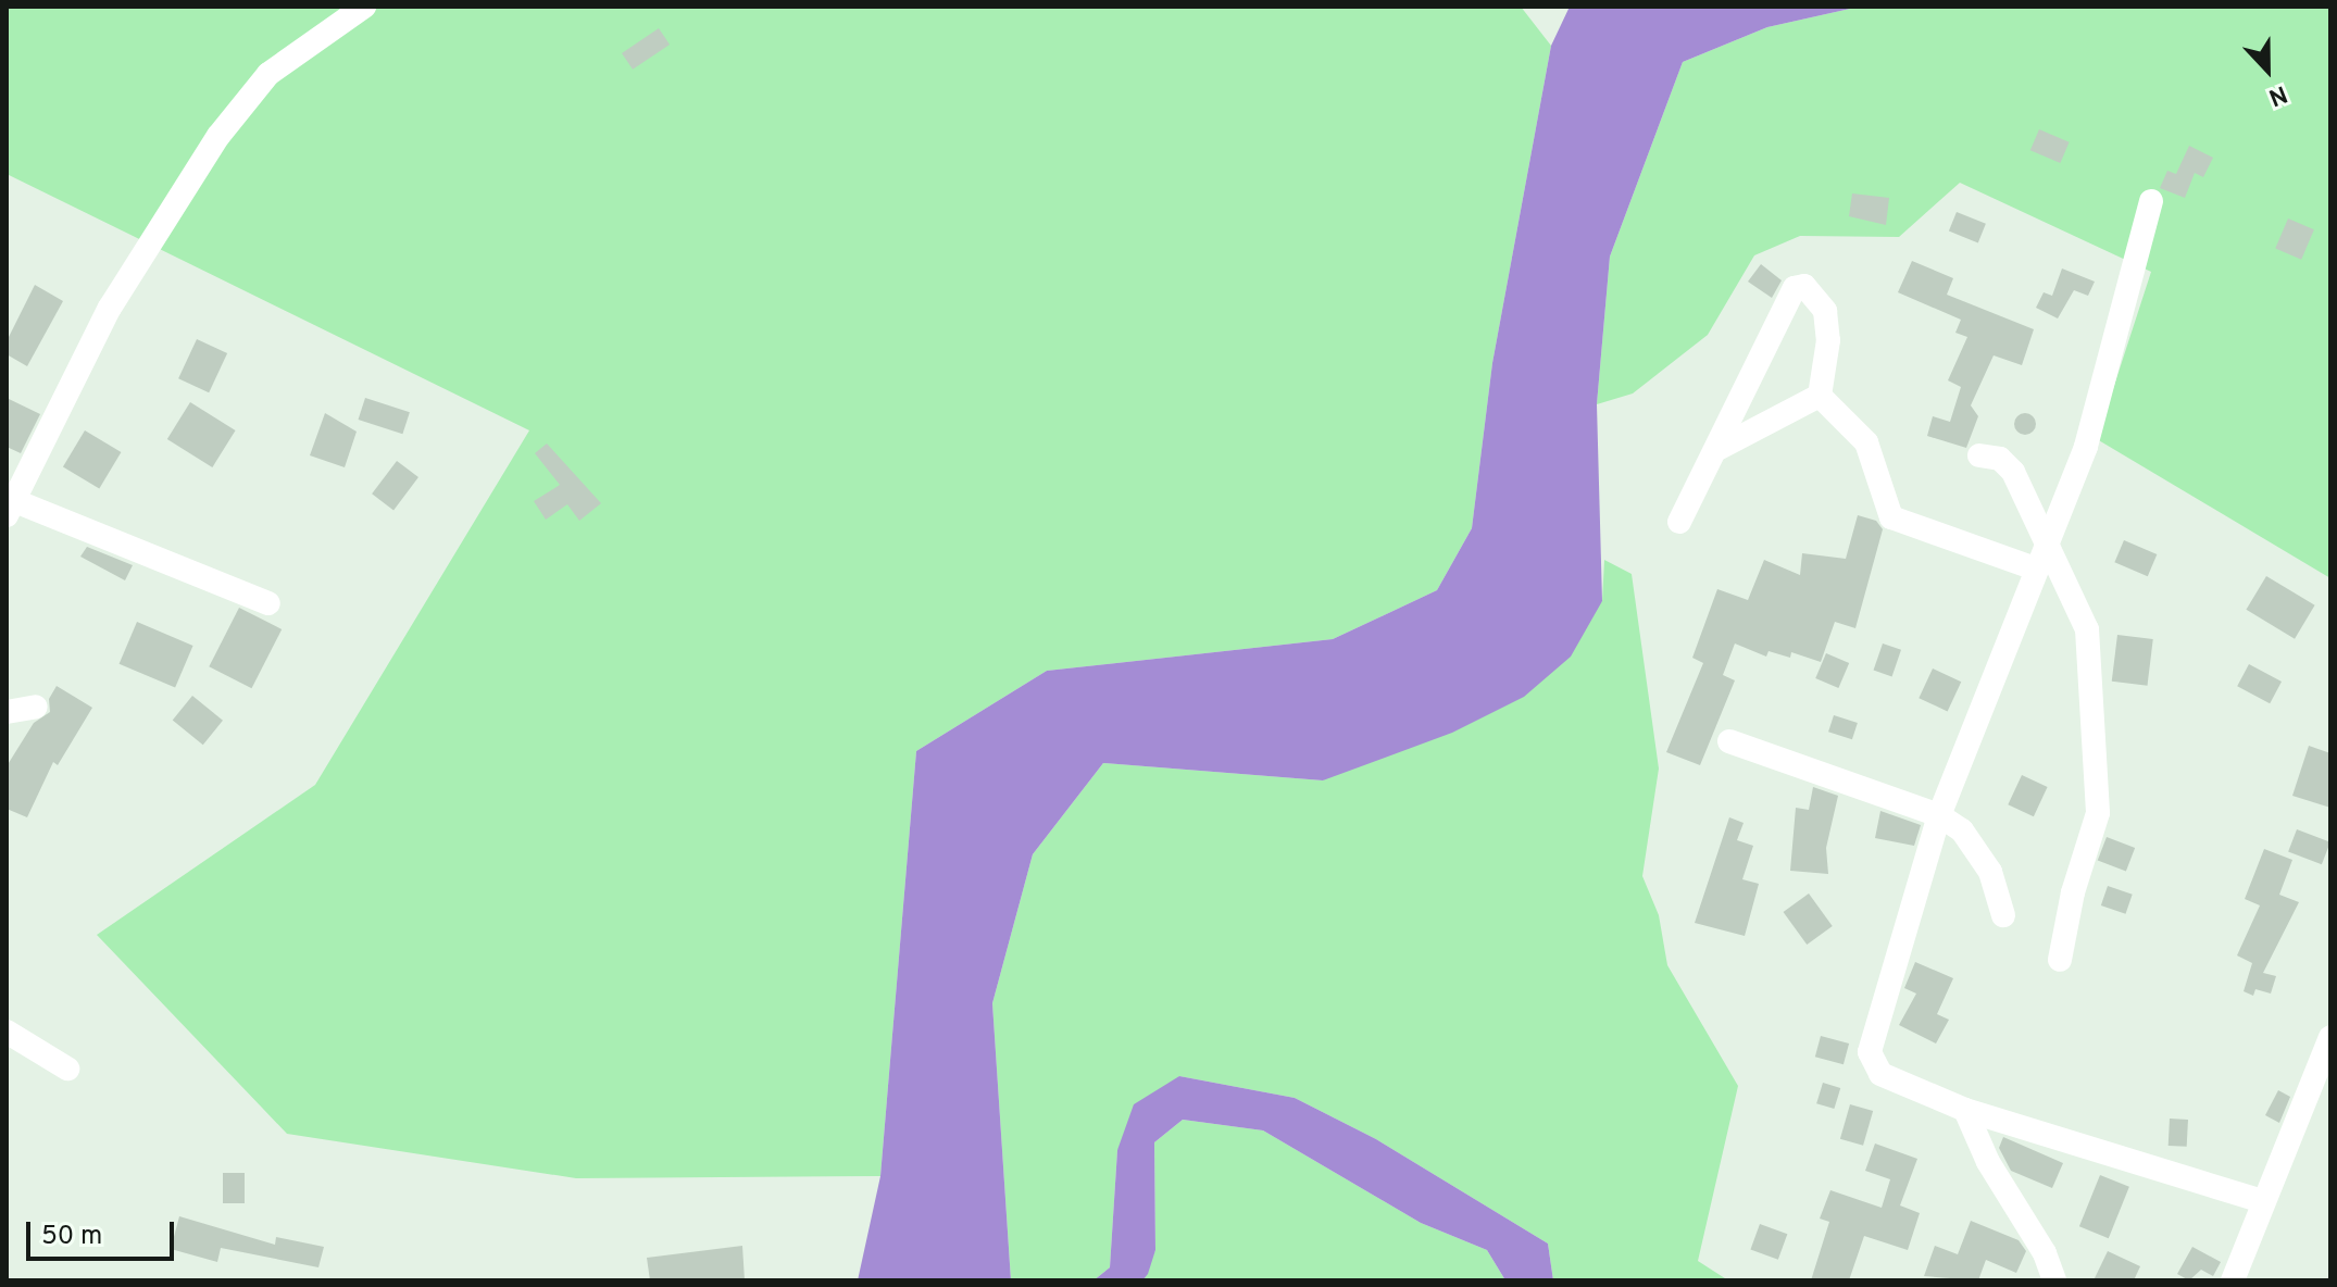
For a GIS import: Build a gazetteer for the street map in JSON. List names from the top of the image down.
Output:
{
  "scale_bar": "50 m",
  "north": "bottom"
}
